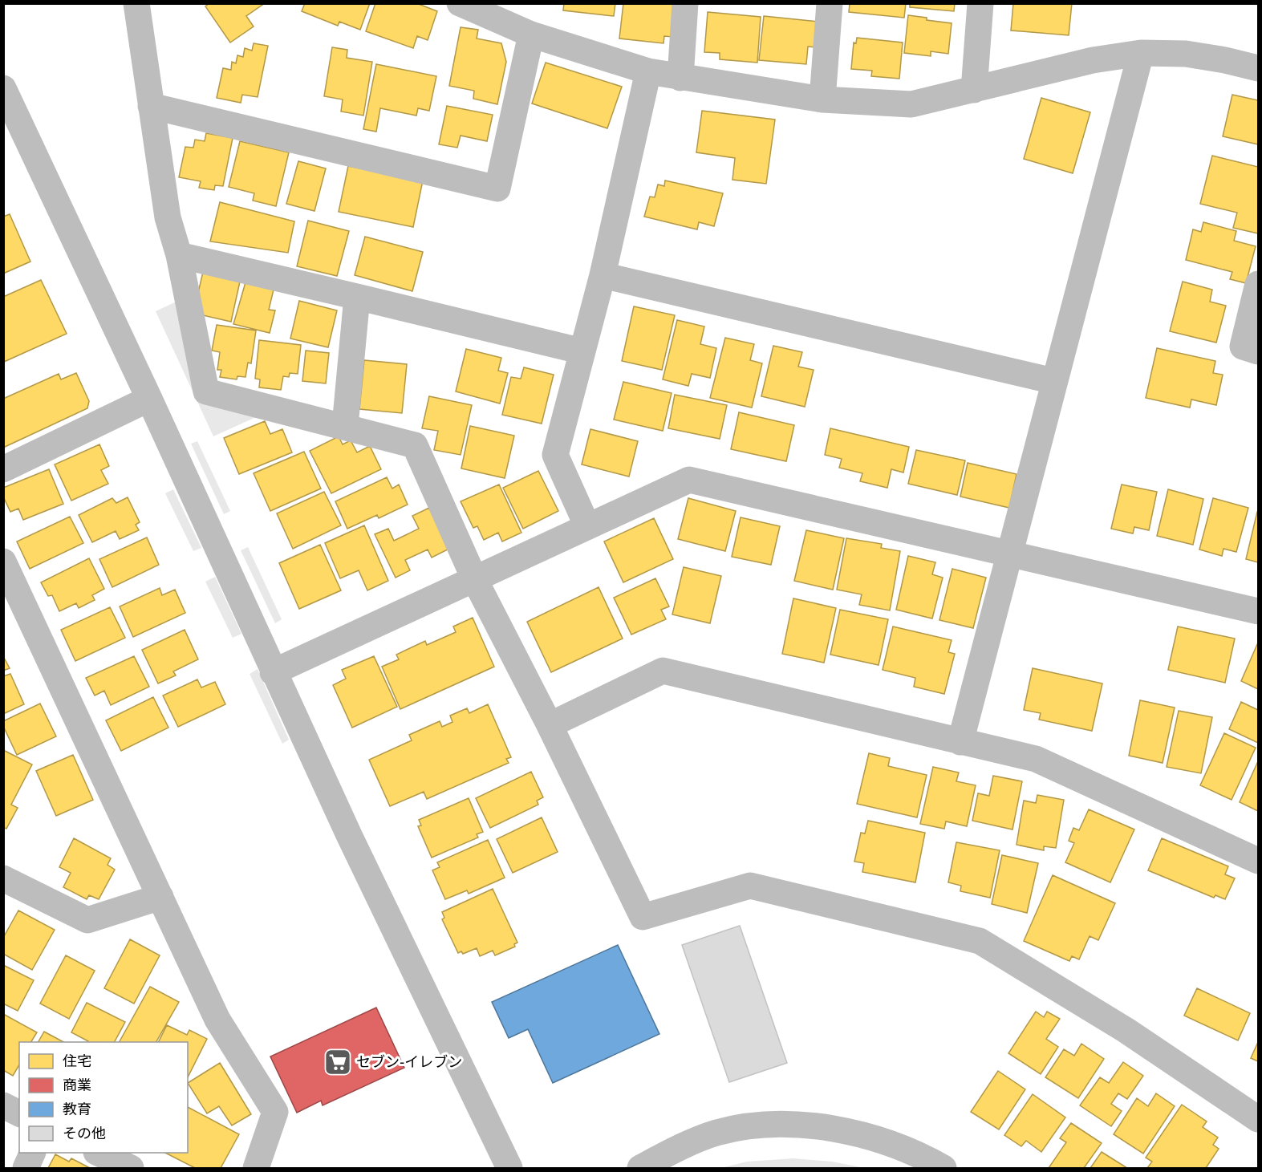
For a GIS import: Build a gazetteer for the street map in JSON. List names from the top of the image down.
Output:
{
  "places": {
    "supermarket": ["セブン-イレブン"]
  },
  "legend": [
    "住宅",
    "商業",
    "教育",
    "その他"
  ]
}
